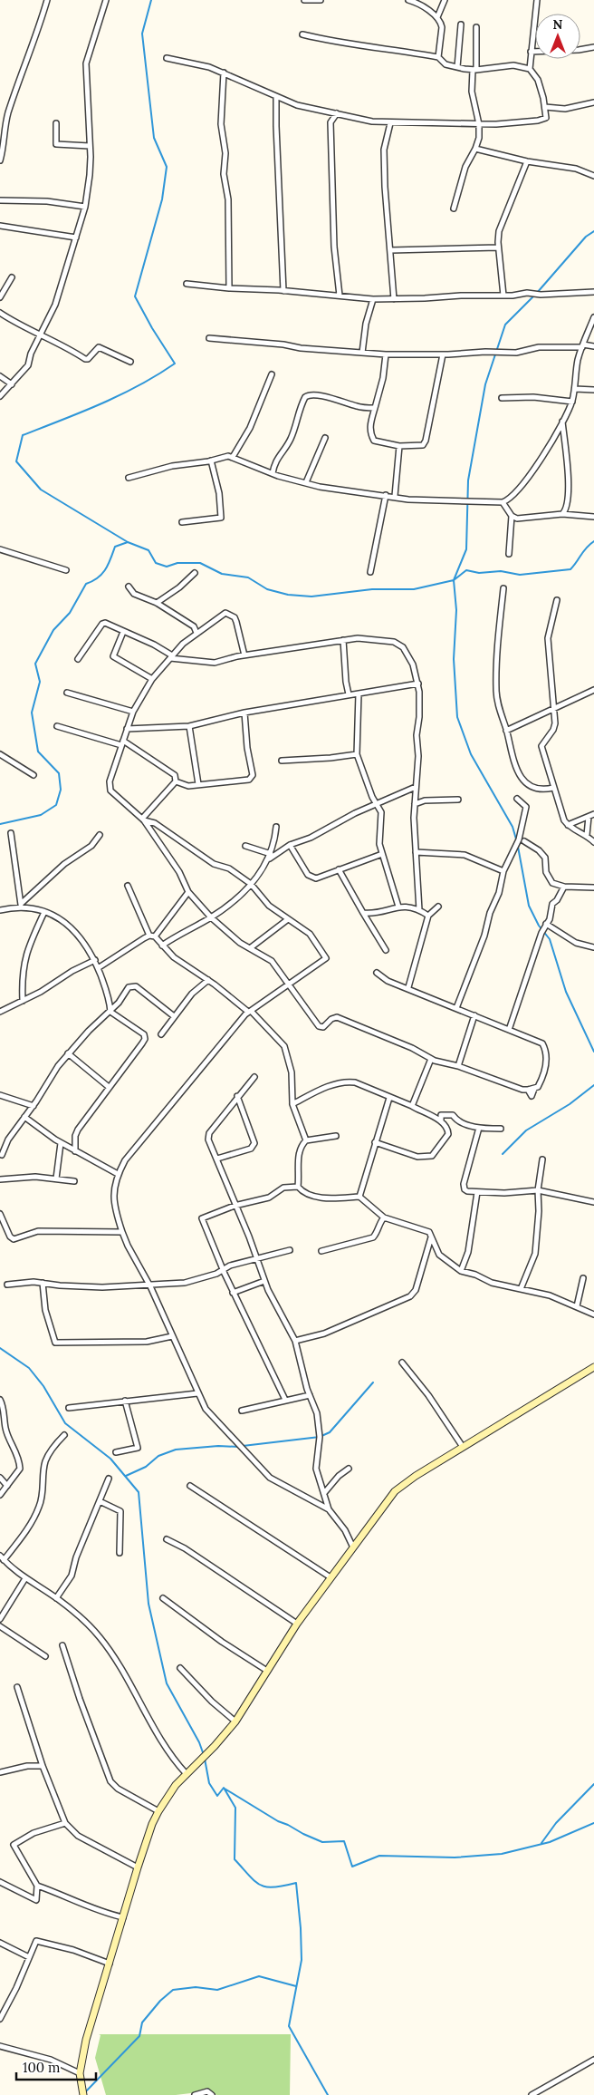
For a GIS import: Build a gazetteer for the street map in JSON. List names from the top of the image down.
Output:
{
  "scale_bar": "100 m",
  "north": "top"
}
